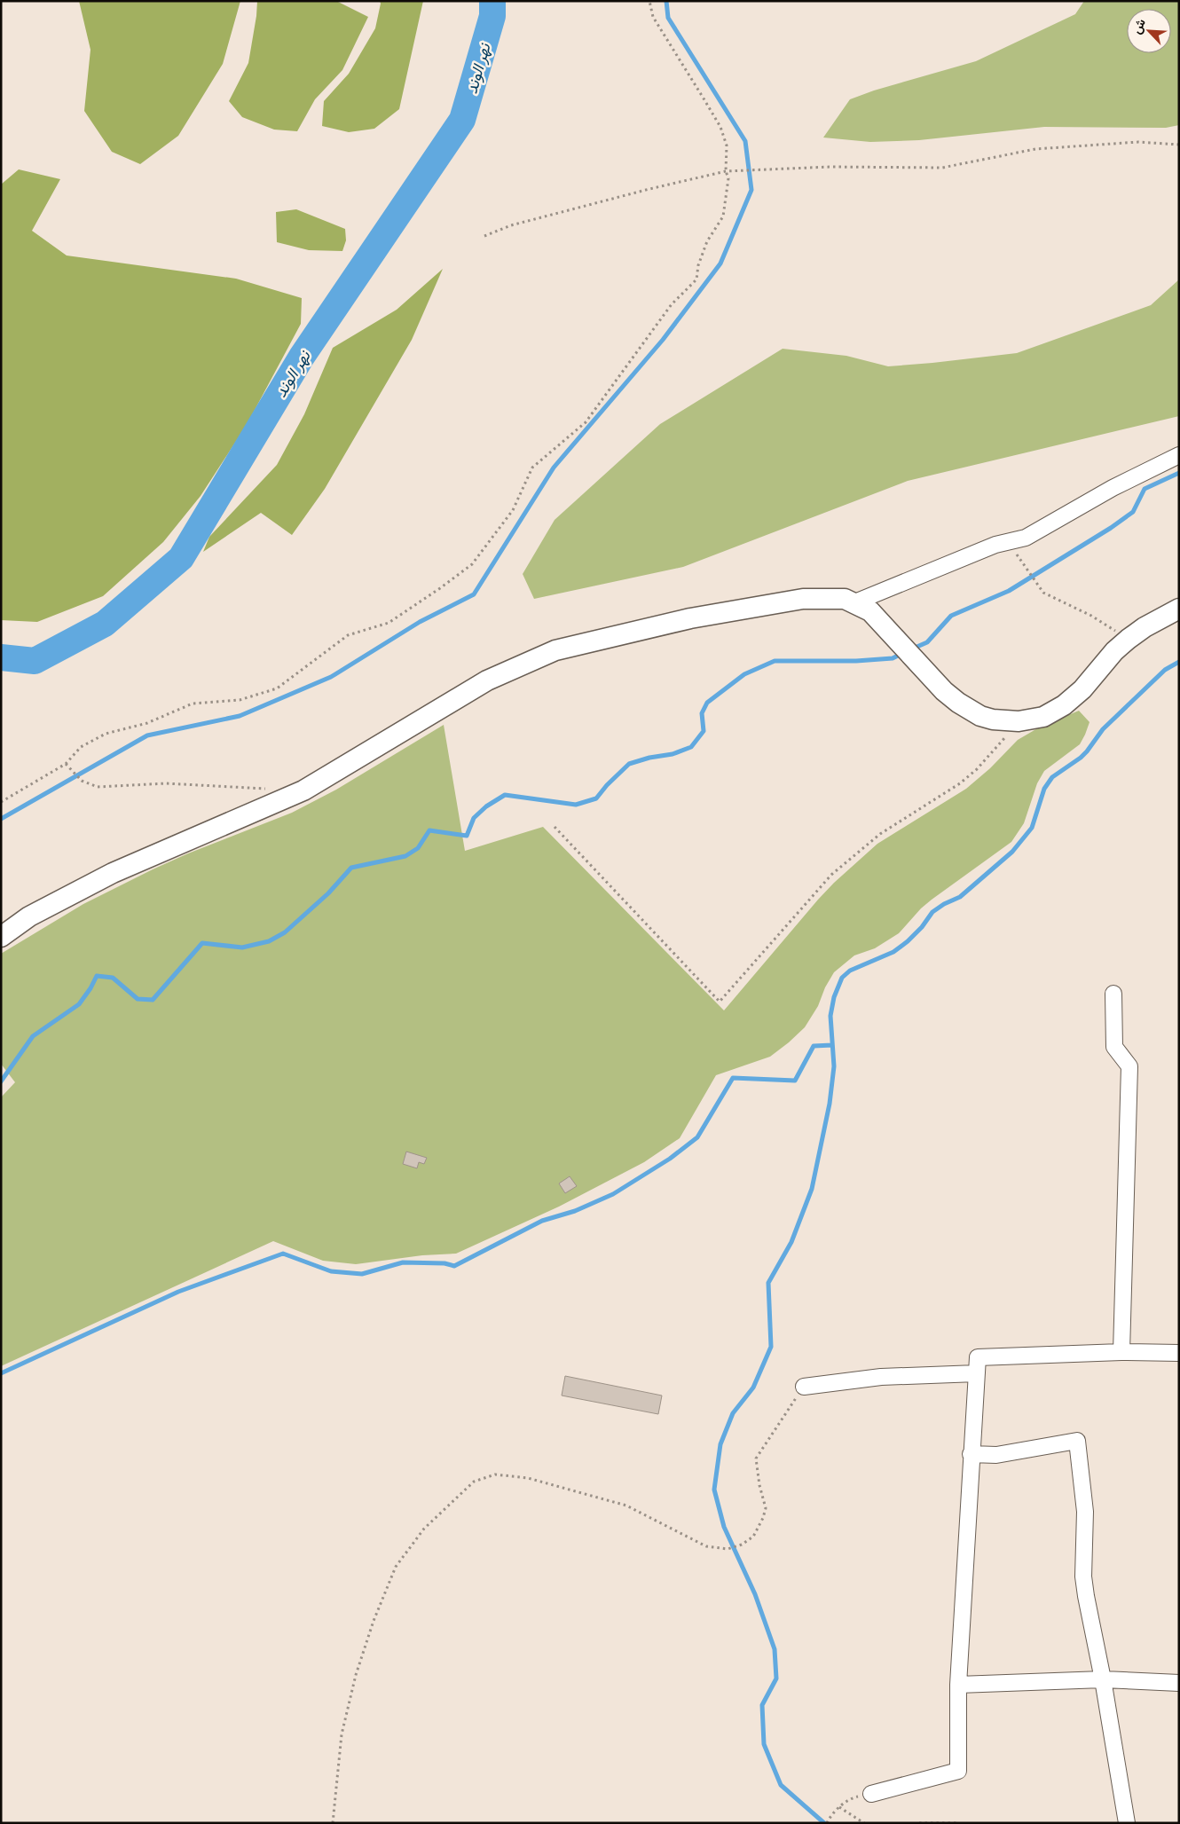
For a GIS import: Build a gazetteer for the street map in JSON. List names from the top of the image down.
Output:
{
  "water": ["نهر الوند"],
  "north": "top left"
}
